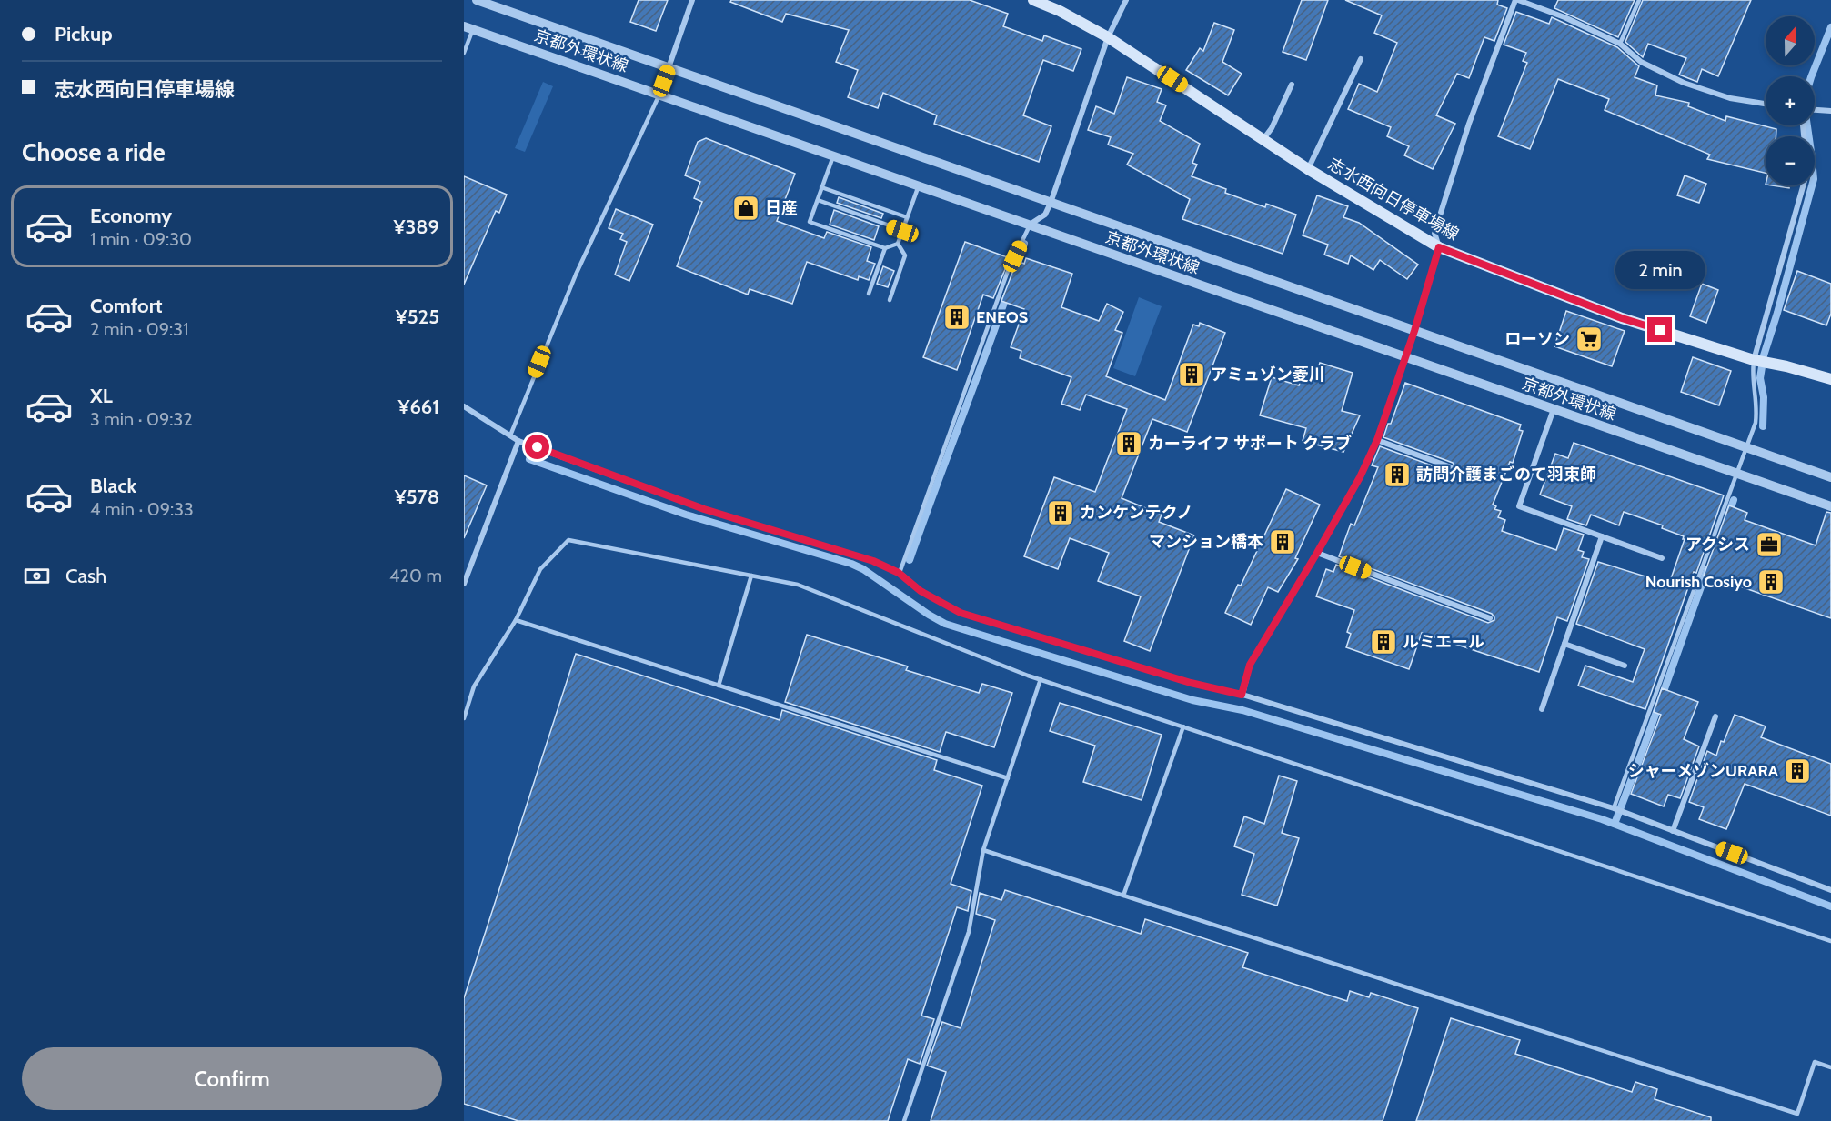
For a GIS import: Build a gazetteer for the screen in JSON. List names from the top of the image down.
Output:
{
  "streets": {
    "main road": ["志水西向日停車場線"],
    "street": ["京都外環状線"]
  },
  "places": {
    "shop": ["日産"],
    "building": [
      "ENEOS",
      "アミュゾン菱川",
      "カーライフ サポート クラブ",
      "訪問介護まごのて羽束師",
      "カンケンテクノ",
      "マンション橋本",
      "Nourish Cosiyo",
      "ルミエール",
      "シャーメゾンURARA"
    ],
    "supermarket": ["ローソン"],
    "office": ["アクシス"]
  },
  "north": "top",
  "page": {
    "banner": ["Pickup", "志水西向日停車場線"],
    "map_buttons": ["+", "−"],
    "heading": "Choose a ride",
    "list": [
      {
        "name": "Economy",
        "note": "1 min · 09:30",
        "value": "¥389"
      },
      {
        "name": "Comfort",
        "note": "2 min · 09:31",
        "value": "¥525"
      },
      {
        "name": "XL",
        "note": "3 min · 09:32",
        "value": "¥661"
      },
      {
        "name": "Black",
        "note": "4 min · 09:33",
        "value": "¥578"
      }
    ],
    "bubble": "2 min",
    "pay": ["Cash", "420 m"],
    "buttons": "Confirm"
  }
}
